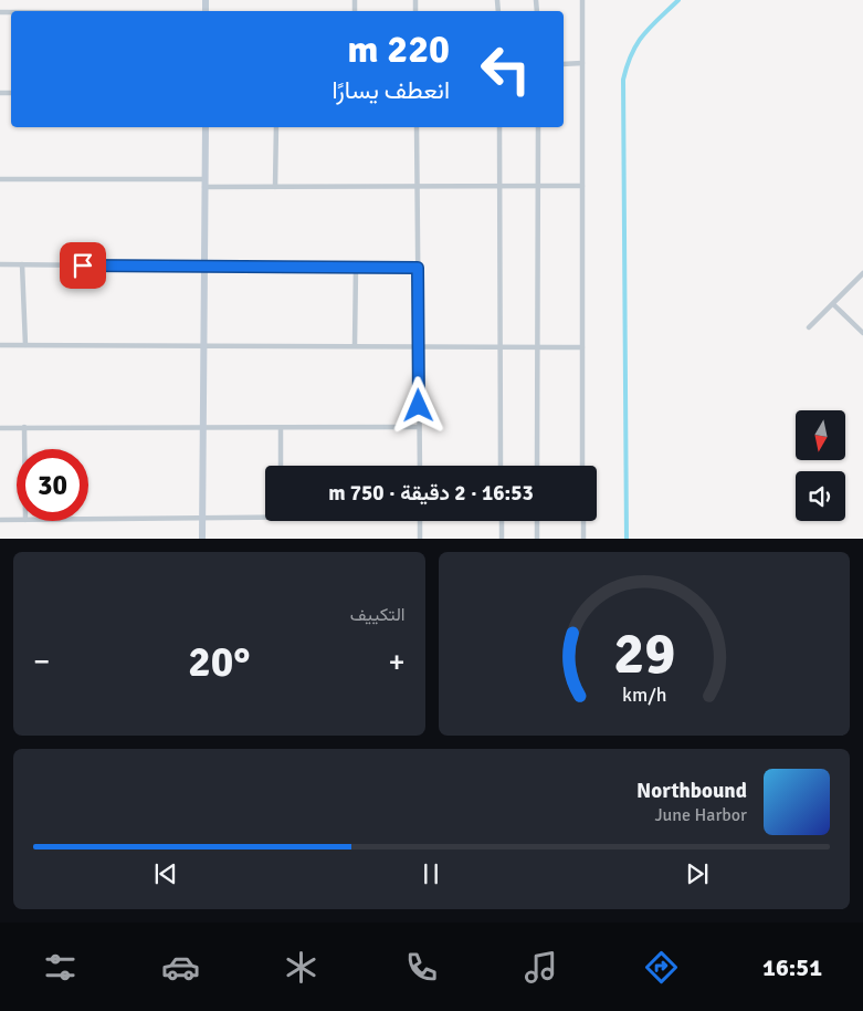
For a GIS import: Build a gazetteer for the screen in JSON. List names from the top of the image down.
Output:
{
  "north": "bottom",
  "page": {
    "turn": ["220 m", "انعطف يسارًا"],
    "limit": "30",
    "trip": "16:53 · 2 دقيقة · 750 m",
    "tile": "التكييف",
    "heat": ["−", "20°", "+"],
    "song": ["Northbound", "June Harbor"],
    "tabs": "16:51",
    "gauge": ["29", "km/h"]
  }
}
